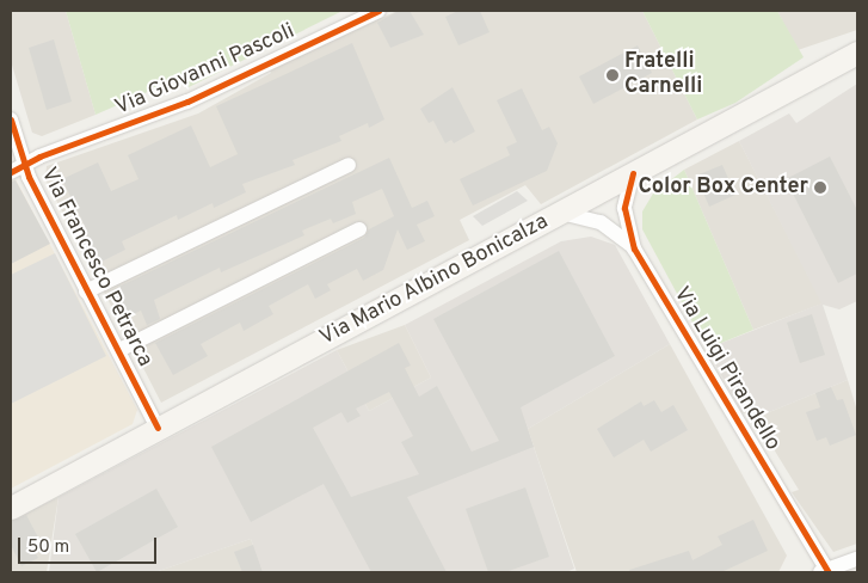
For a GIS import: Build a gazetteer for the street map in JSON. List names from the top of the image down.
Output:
{
  "streets": {
    "main road": ["Via Mario Albino Bonicalza"],
    "street": ["Via Giovanni Pascoli", "Via Francesco Petrarca", "Via Luigi Pirandello"]
  },
  "crossings": [
    ["Via Giovanni Pascoli", "Via Francesco Petrarca"],
    ["Via Francesco Petrarca", "Via Mario Albino Bonicalza"],
    ["Via Mario Albino Bonicalza", "Via Luigi Pirandello"]
  ],
  "places": ["Fratelli Carnelli", "Color Box Center"],
  "scale_bar": "50 m"
}
